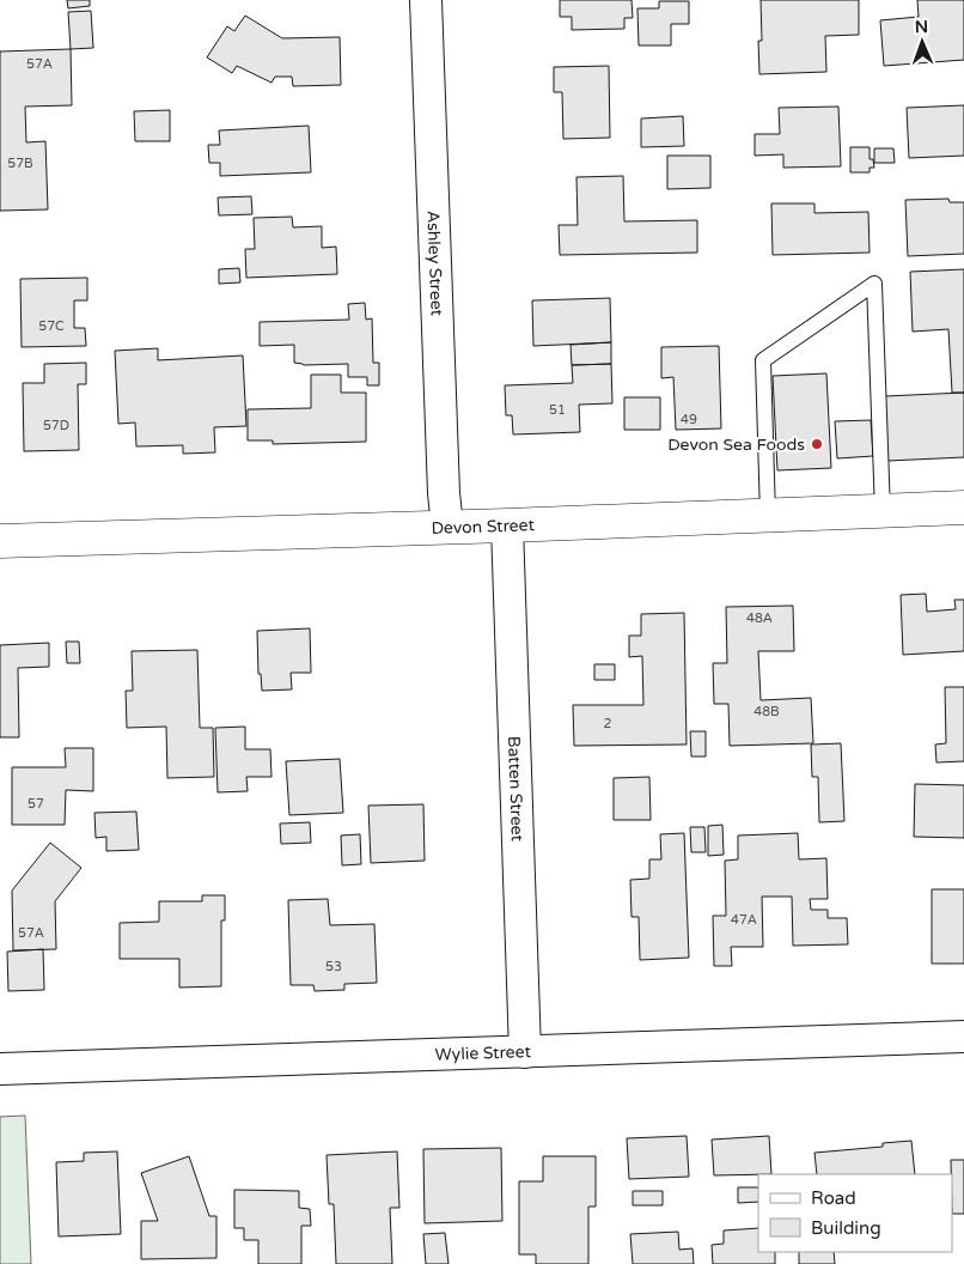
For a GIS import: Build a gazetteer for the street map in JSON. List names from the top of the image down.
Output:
{
  "streets": {
    "main road": ["Devon Street"],
    "street": ["Ashley Street", "Batten Street", "Wylie Street"]
  },
  "crossings": [
    ["Ashley Street", "Devon Street"],
    ["Devon Street", "Batten Street"],
    ["Batten Street", "Wylie Street"]
  ],
  "places": ["Devon Sea Foods"],
  "house_numbers": [
    "57A",
    "57B",
    "57C",
    "51",
    "49",
    "57D",
    "48A",
    "48B",
    "2",
    "57",
    "47A",
    "57A",
    "53"
  ],
  "legend": ["Road", "Building"],
  "north": "top"
}
